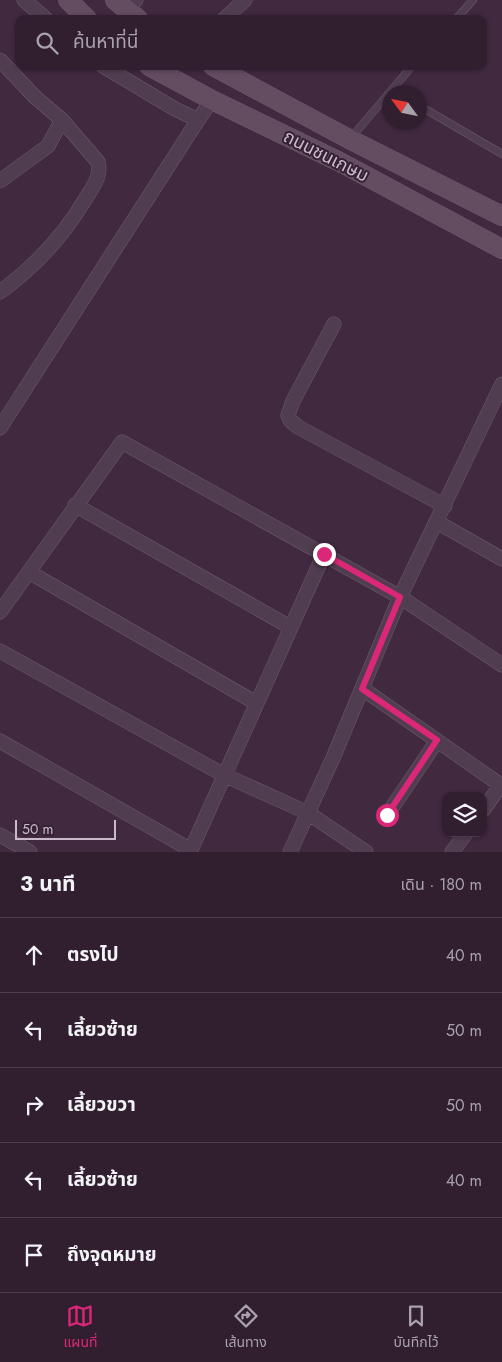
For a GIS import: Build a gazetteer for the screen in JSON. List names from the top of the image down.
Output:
{
  "streets": {
    "main road": ["ถนนชนเกษม"]
  },
  "scale_bar": "50 m",
  "north": "top left",
  "page": {
    "search": "ค้นหาที่นี่",
    "scale": "50 m",
    "heading": ["3 นาที", "เดิน · 180 m"],
    "list": [
      ["ตรงไป", "40 m"],
      ["เลี้ยวซ้าย", "50 m"],
      ["เลี้ยวขวา", "50 m"],
      ["เลี้ยวซ้าย", "40 m"],
      "ถึงจุดหมาย"
    ],
    "nav": ["แผนที่", "เส้นทาง", "บันทึกไว้"]
  }
}
